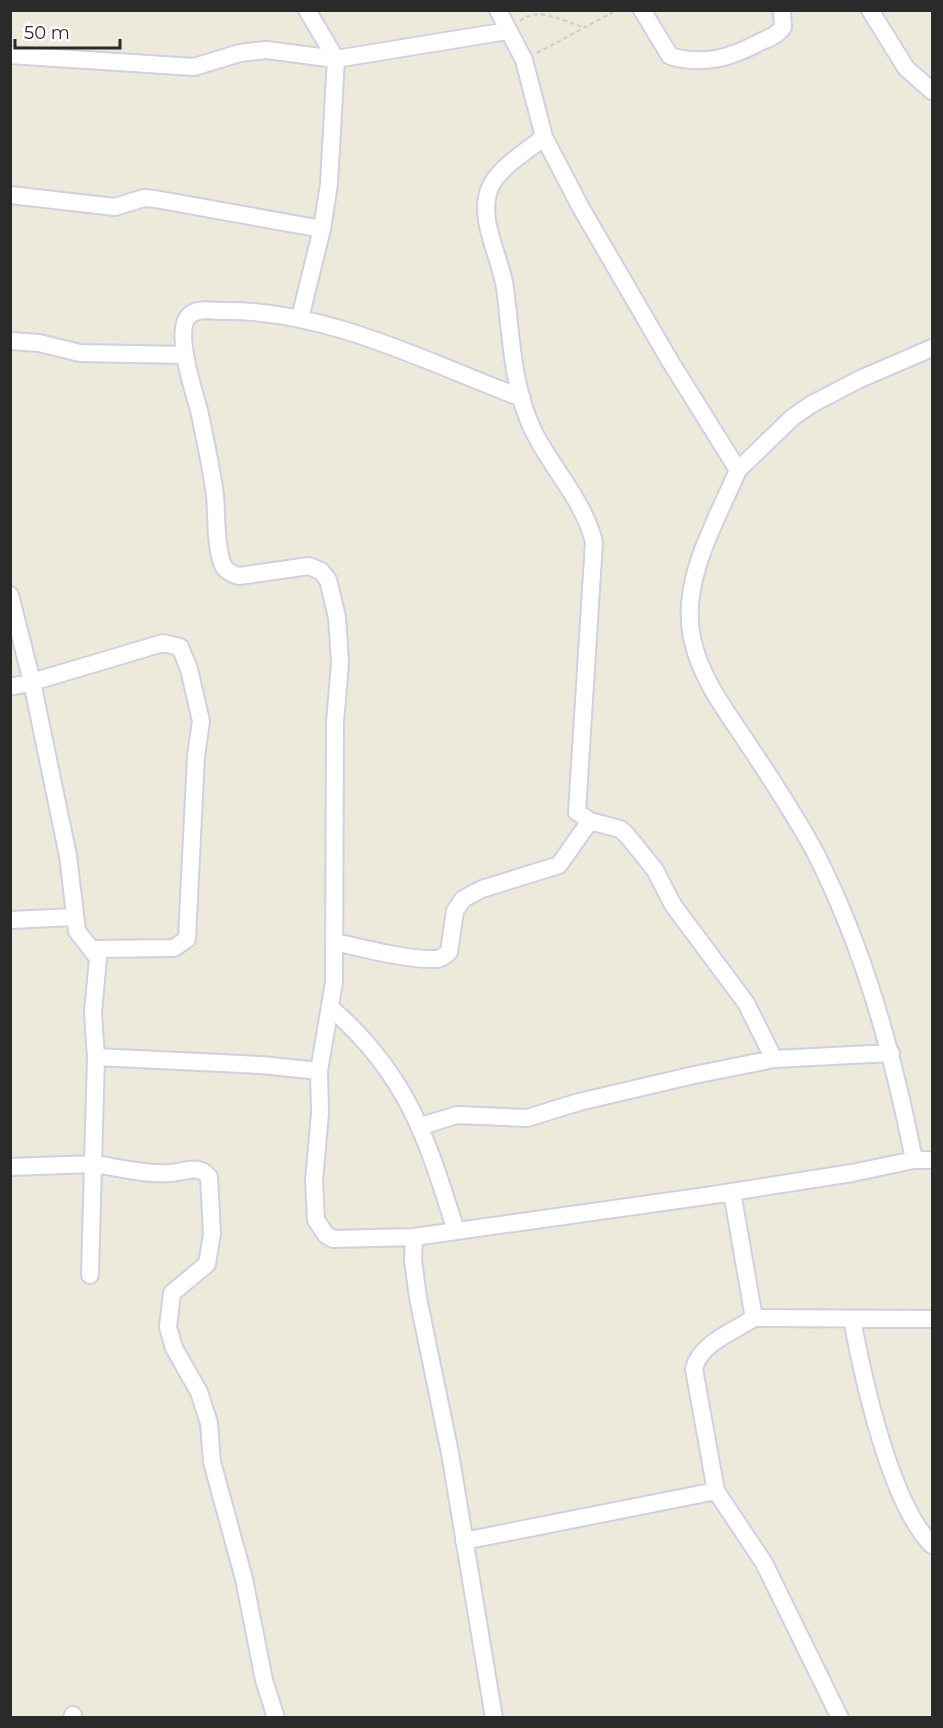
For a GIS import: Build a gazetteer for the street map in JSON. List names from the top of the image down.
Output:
{
  "scale_bar": "50 m"
}
